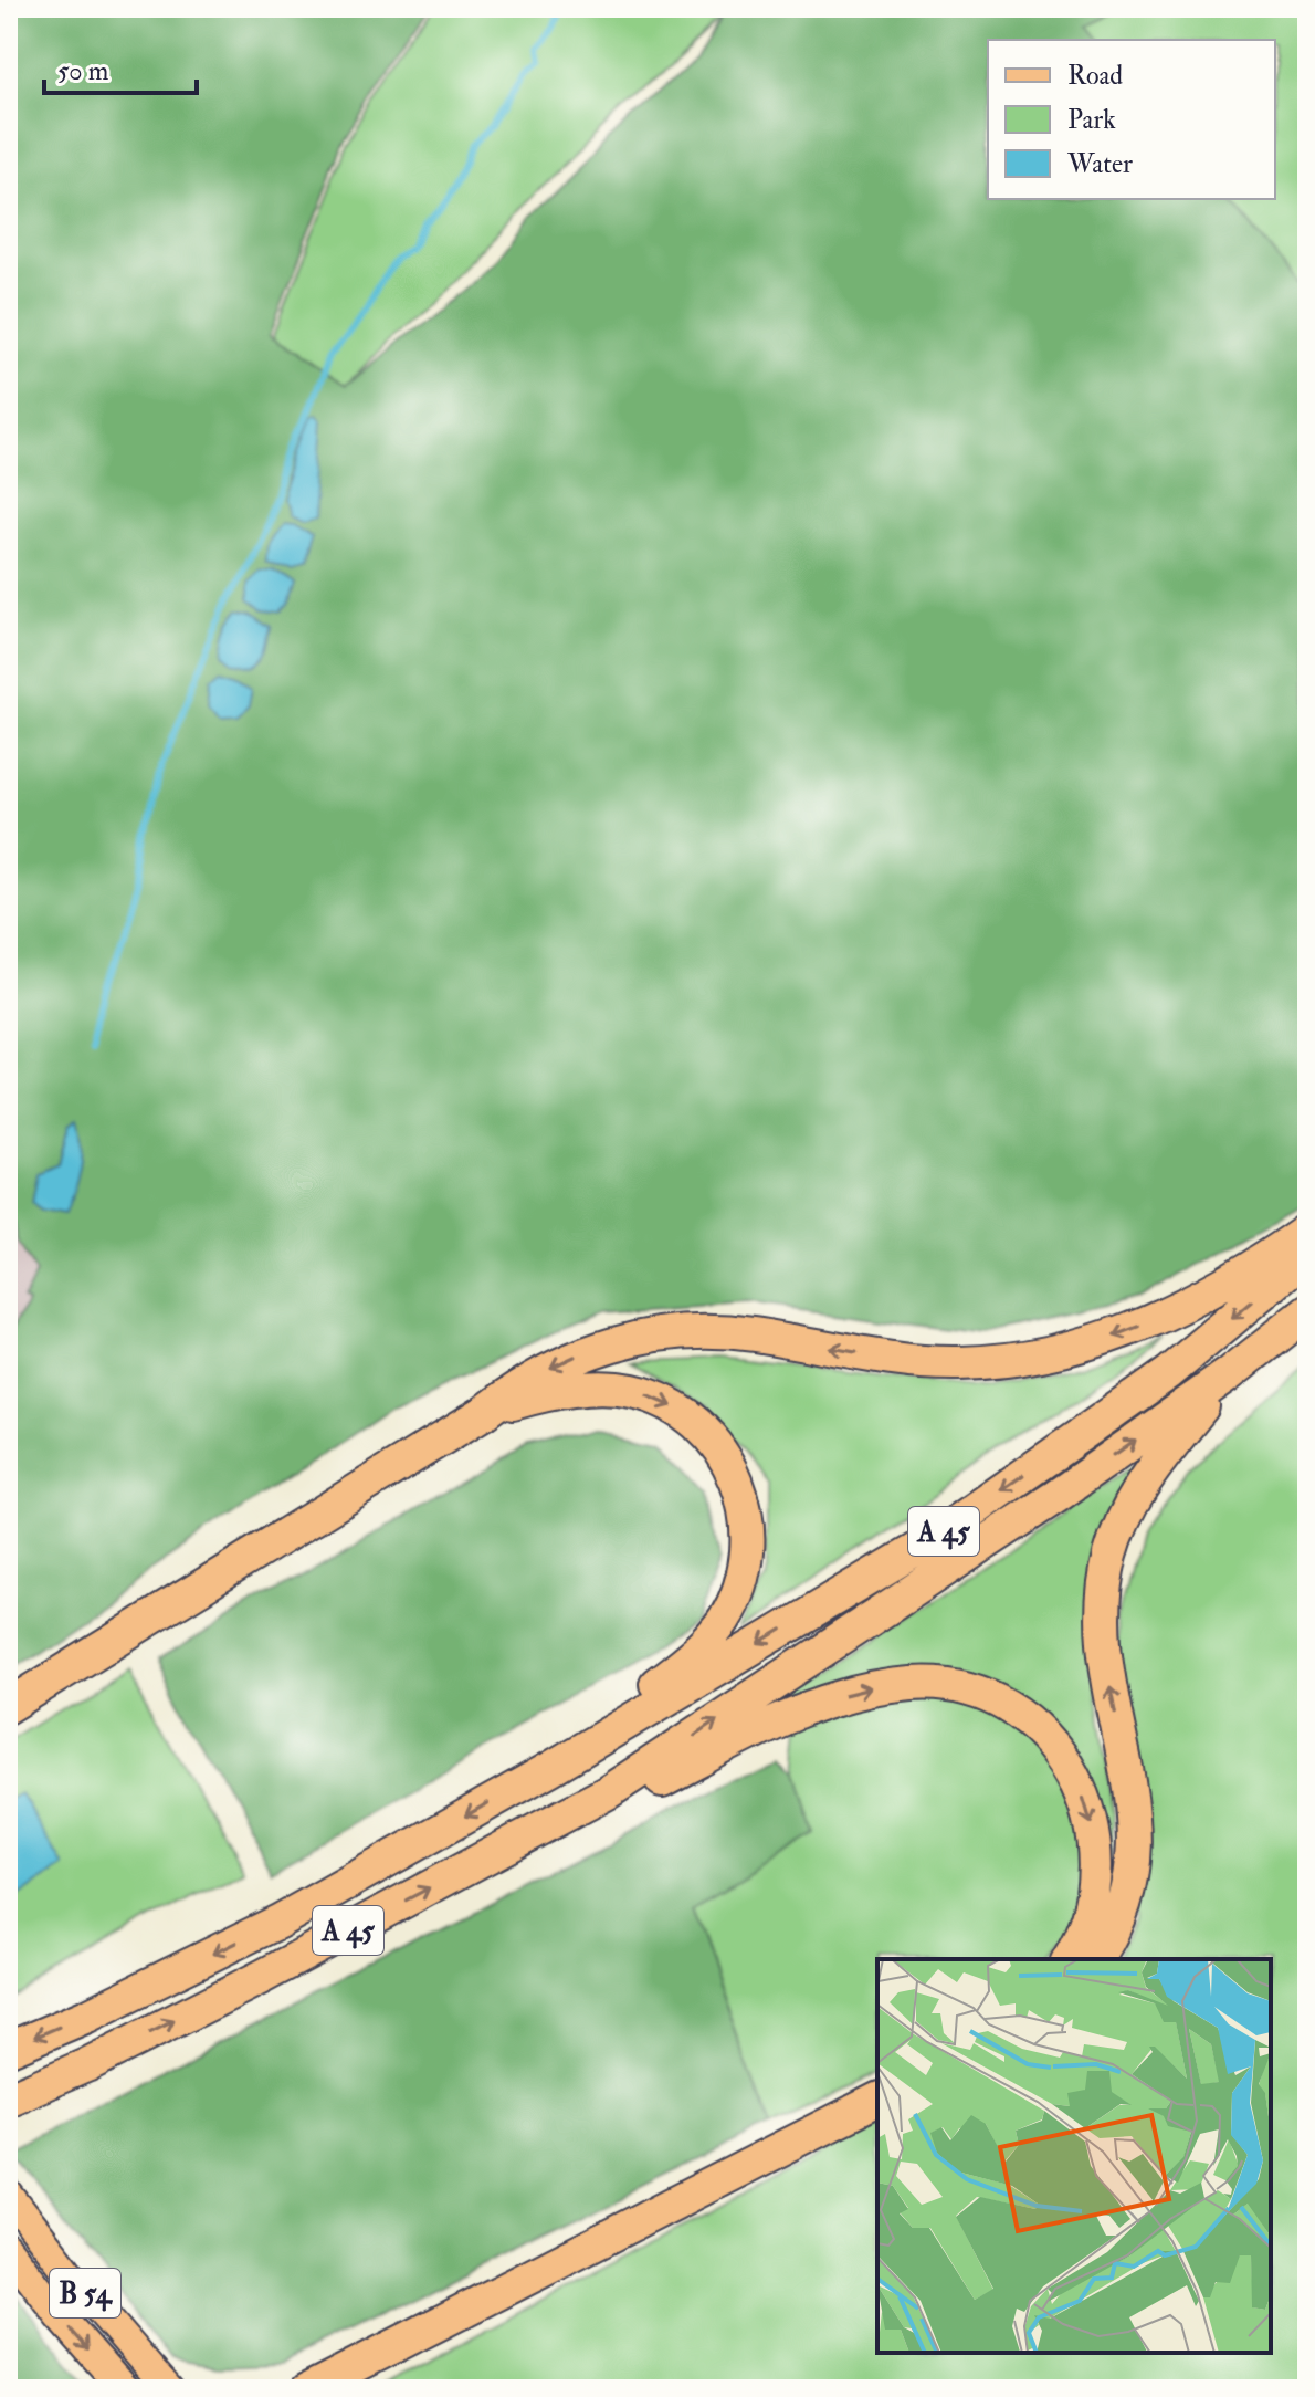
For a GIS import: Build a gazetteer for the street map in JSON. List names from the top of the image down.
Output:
{
  "streets": {
    "highway": ["A 45"],
    "main road": ["B 54"]
  },
  "legend": ["Road", "Park", "Water"],
  "scale_bar": "50 m"
}
